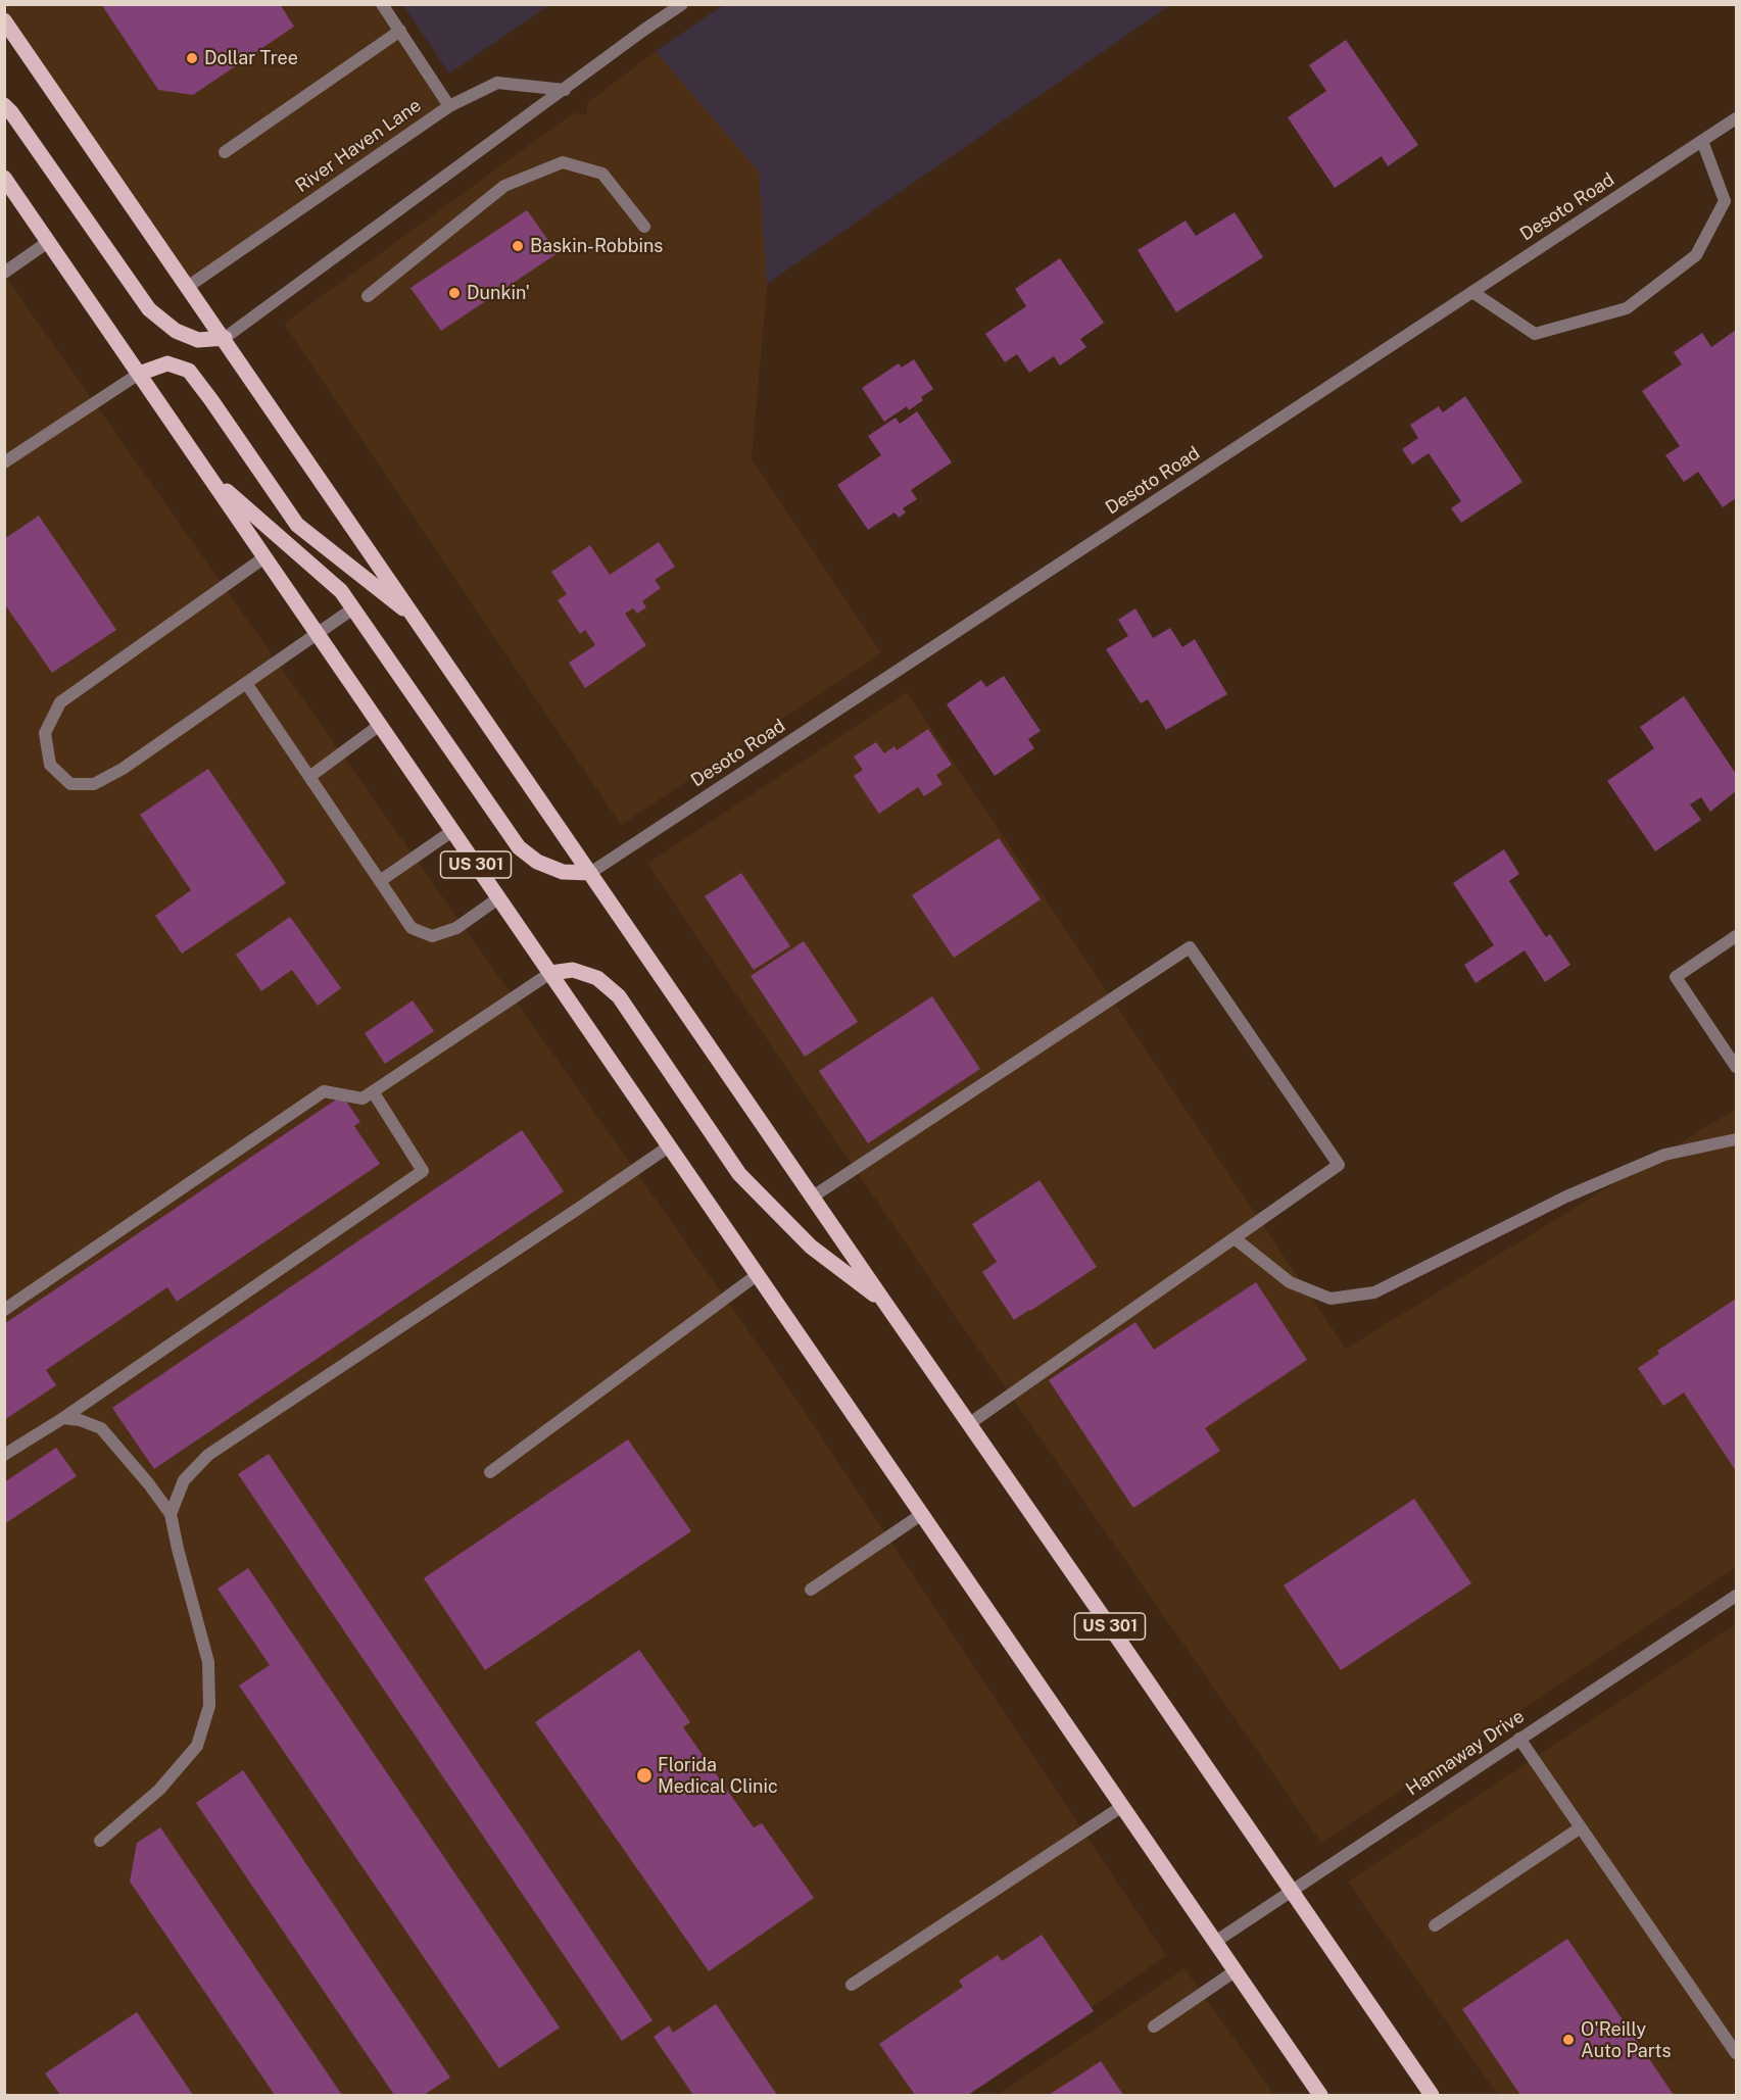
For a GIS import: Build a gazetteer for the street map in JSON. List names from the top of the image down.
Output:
{
  "streets": {
    "main road": ["US 301"],
    "street": ["River Haven Lane", "Desoto Road", "Hannaway Drive"]
  },
  "crossings": [
    ["River Haven Lane", "US 301"],
    ["Desoto Road", "US 301"],
    ["US 301", "Hannaway Drive"]
  ],
  "places": [
    "Dollar Tree",
    "Baskin-Robbins",
    "Dunkin'",
    "Florida Medical Clinic",
    "O'Reilly Auto Parts"
  ]
}
